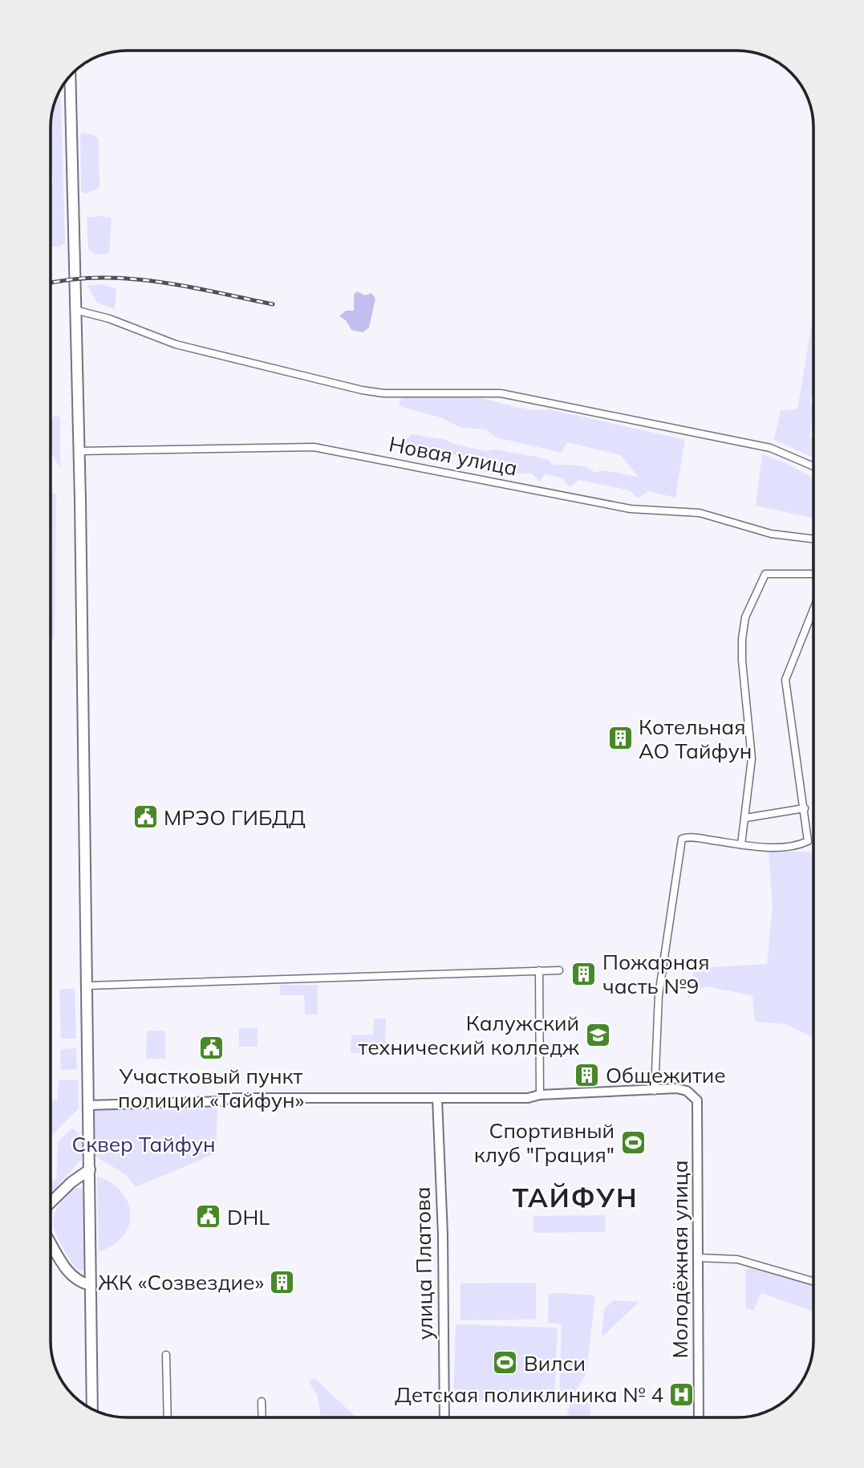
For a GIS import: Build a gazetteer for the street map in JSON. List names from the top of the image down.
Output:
{
  "streets": {
    "street": ["Новая улица", "Молодёжная улица", "улица Платова"]
  },
  "districts": ["ТАЙФУН"],
  "parks": ["Сквер Тайфун"],
  "places": {
    "building": [
      "Котельная АО Тайфун",
      "Пожарная часть №9",
      "Общежитие",
      "ЖК «Созвездие»"
    ],
    "public building": ["МРЭО ГИБДД", "Участковый пункт полиции «Тайфун»", "DHL"],
    "school or university": ["Калужский технический колледж"],
    "sports": ["Спортивный клуб \"Грация\"", "Вилси"],
    "hospital": ["Детская поликлиника № 4"]
  }
}
